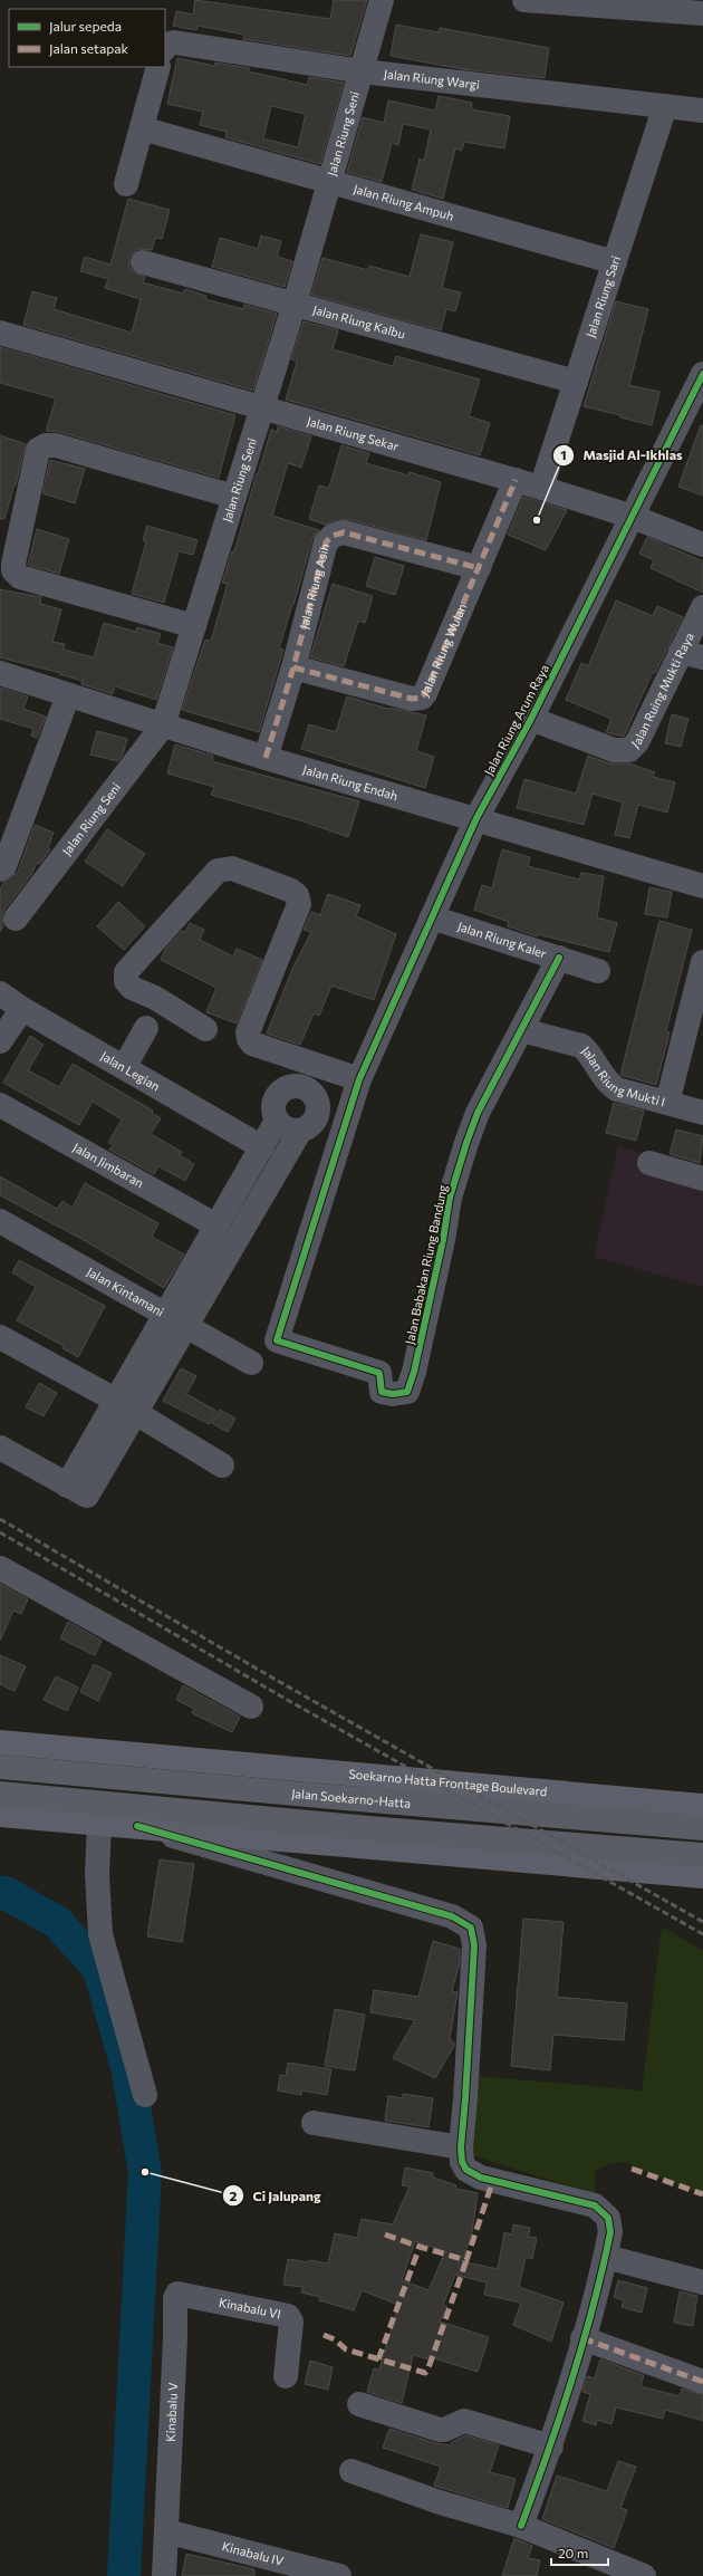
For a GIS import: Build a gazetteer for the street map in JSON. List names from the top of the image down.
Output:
{
  "streets": {
    "highway": ["Jalan Soekarno-Hatta"],
    "main road": ["Soekarno Hatta Frontage Boulevard"],
    "street": [
      "Jalan Riung Wargi",
      "Jalan Riung Seni",
      "Jalan Riung Ampuh",
      "Jalan Riung Sari",
      "Jalan Riung Kalbu",
      "Jalan Riung Sekar",
      "Jalan Riung Asih",
      "Jalan Riung Wulan",
      "Jalan Ruing Mukti Raya",
      "Jalan Riung Arum Raya",
      "Jalan Riung Endah",
      "Jalan Riung Kaler",
      "Jalan Legian",
      "Jalan Riung Mukti I",
      "Jalan Jimbaran",
      "Jalan Babakan Riung Bandung",
      "Jalan Kintamani",
      "Kinabalu VI",
      "Kinabalu V",
      "Kinabalu IV"
    ]
  },
  "crossings": [
    ["Jalan Riung Wargi", "Jalan Riung Seni"],
    ["Jalan Riung Wargi", "Jalan Riung Sari"],
    ["Jalan Riung Seni", "Jalan Riung Ampuh"],
    ["Jalan Riung Seni", "Jalan Riung Kalbu"],
    ["Jalan Riung Seni", "Jalan Riung Sekar"],
    ["Jalan Riung Seni", "Jalan Riung Endah"],
    ["Jalan Riung Ampuh", "Jalan Riung Sari"],
    ["Jalan Riung Sari", "Jalan Riung Kalbu"],
    ["Jalan Riung Sari", "Jalan Riung Sekar"],
    ["Jalan Riung Sekar", "Jalan Riung Wulan"],
    ["Jalan Riung Sekar", "Jalan Riung Arum Raya"],
    ["Jalan Riung Asih", "Jalan Riung Wulan"],
    ["Jalan Riung Asih", "Jalan Riung Endah"],
    ["Jalan Ruing Mukti Raya", "Jalan Riung Arum Raya"],
    ["Jalan Riung Arum Raya", "Jalan Riung Endah"],
    ["Jalan Riung Arum Raya", "Jalan Riung Kaler"],
    ["Jalan Riung Arum Raya", "Jalan Babakan Riung Bandung"],
    ["Jalan Riung Kaler", "Jalan Babakan Riung Bandung"],
    ["Jalan Riung Mukti I", "Jalan Babakan Riung Bandung"],
    ["Soekarno Hatta Frontage Boulevard", "Jalan Soekarno-Hatta"],
    ["Kinabalu VI", "Kinabalu V"],
    ["Kinabalu V", "Kinabalu IV"]
  ],
  "places": ["Masjid Al-Ikhlas", "Ci Jalupang"],
  "legend": ["Jalur sepeda", "Jalan setapak"],
  "scale_bar": "20 m"
}
